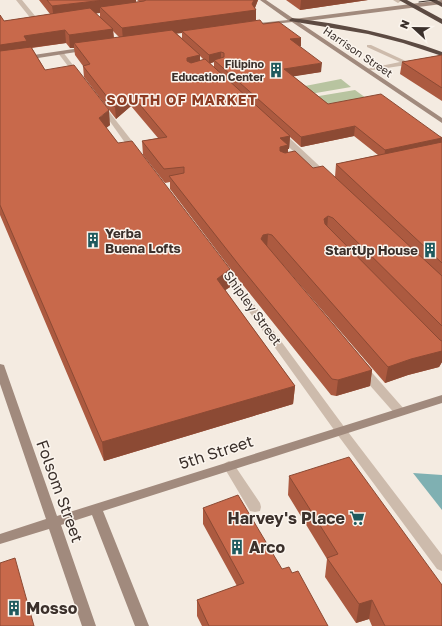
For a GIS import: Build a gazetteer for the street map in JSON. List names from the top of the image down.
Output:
{
  "streets": {
    "main road": ["Harrison Street", "5th Street", "Folsom Street"],
    "street": ["Shipley Street"]
  },
  "crossings": [
    ["Shipley Street", "5th Street"],
    ["5th Street", "Folsom Street"]
  ],
  "districts": ["SOUTH OF MARKET"],
  "places": {
    "building": [
      "Filipino Education Center",
      "Yerba Buena Lofts",
      "StartUp House",
      "Arco",
      "Mosso"
    ],
    "supermarket": ["Harvey's Place"]
  },
  "north": "left"
}
